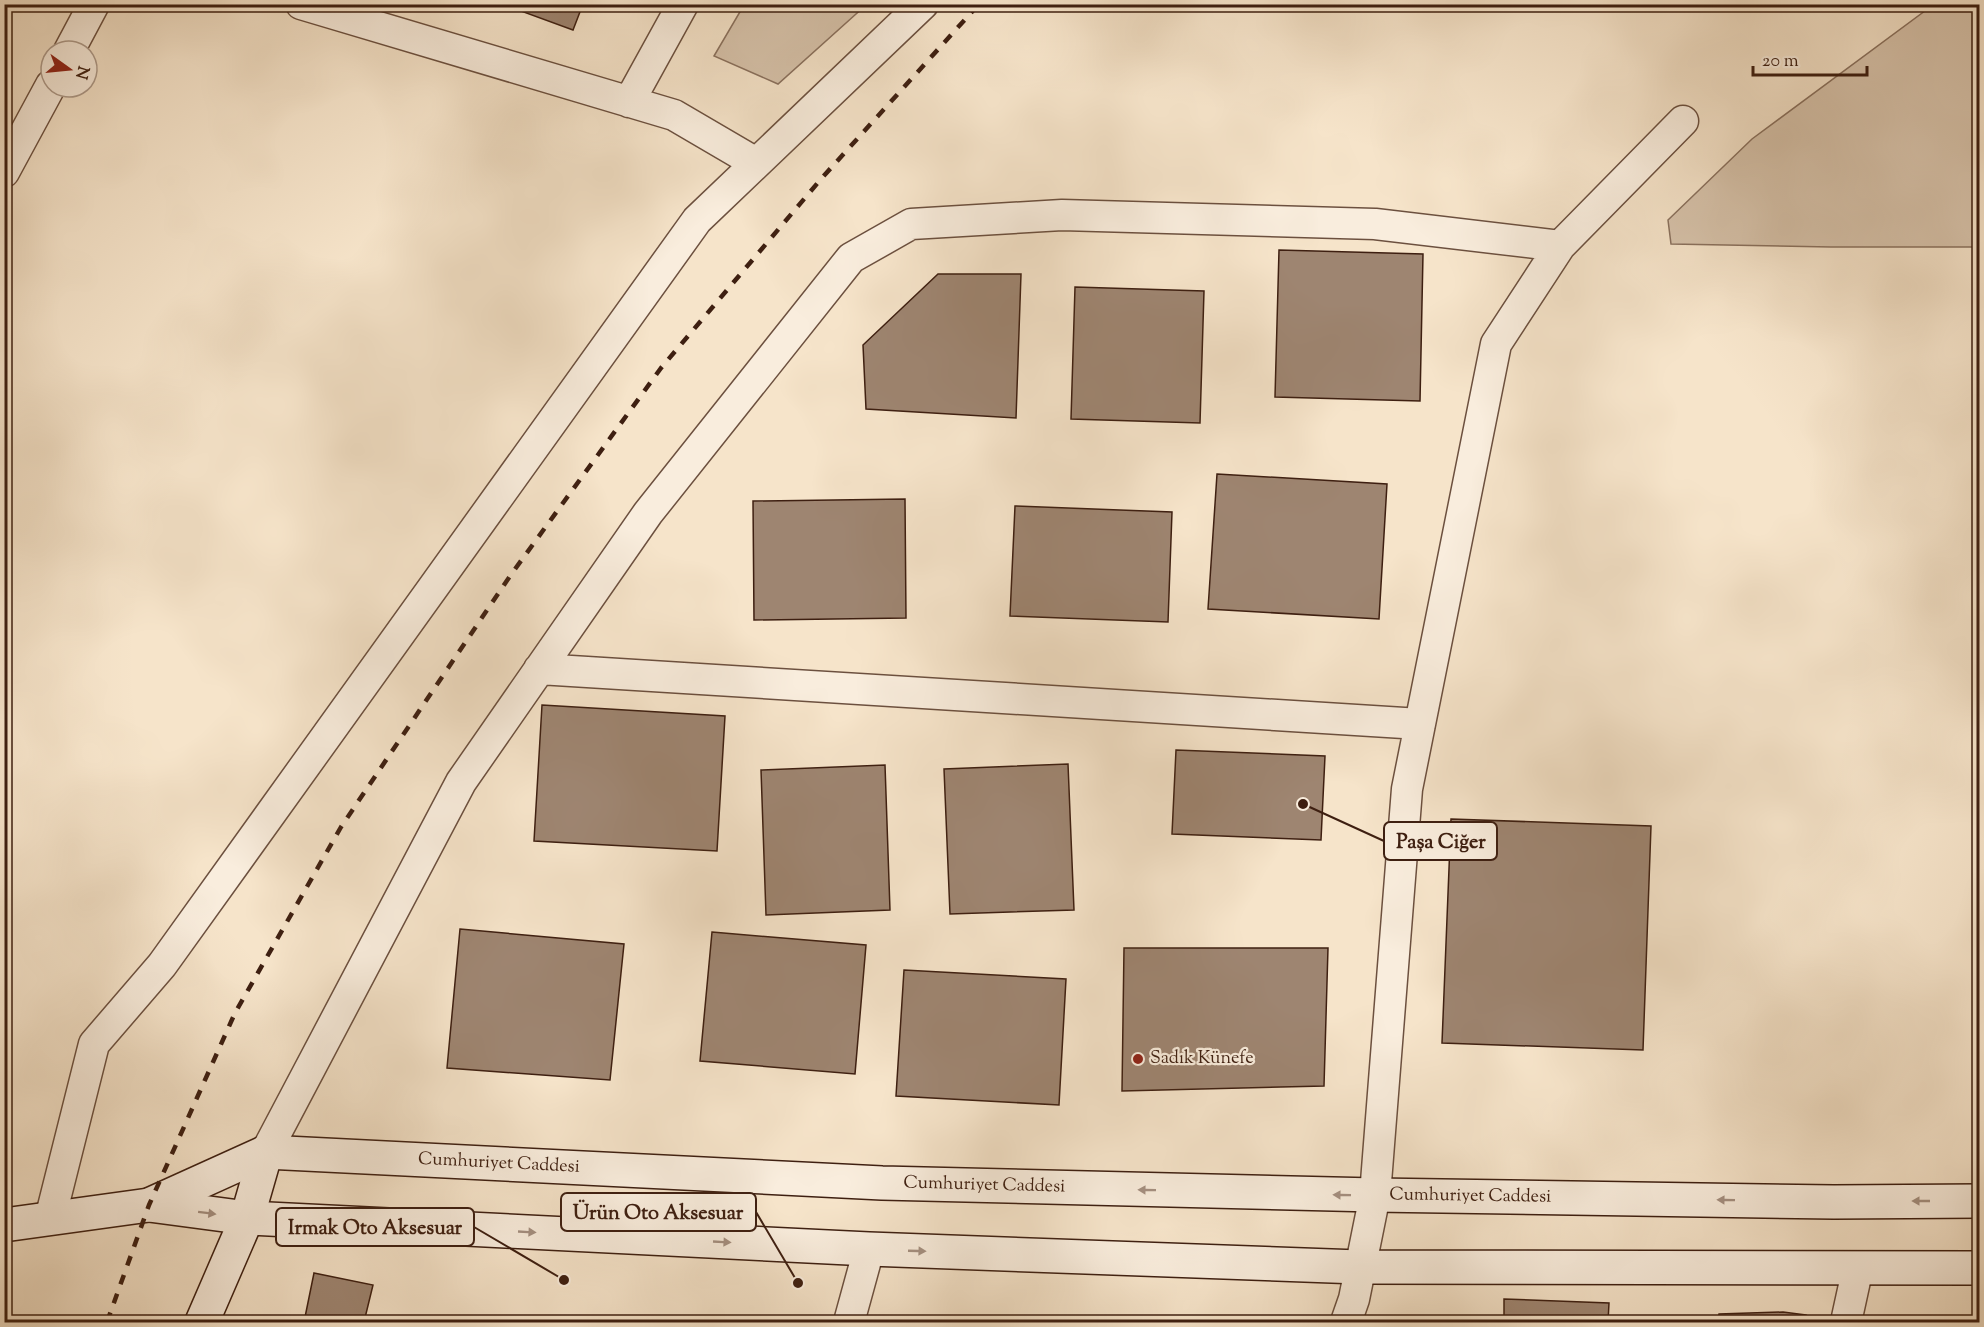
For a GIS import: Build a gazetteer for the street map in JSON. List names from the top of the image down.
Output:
{
  "streets": {
    "main road": ["Cumhuriyet Caddesi"]
  },
  "places": [
    "Paşa Ciğer",
    "Sadık Künefe",
    "Irmak Oto Aksesuar",
    "Ürün Oto Aksesuar"
  ],
  "scale_bar": "20 m",
  "north": "right"
}
